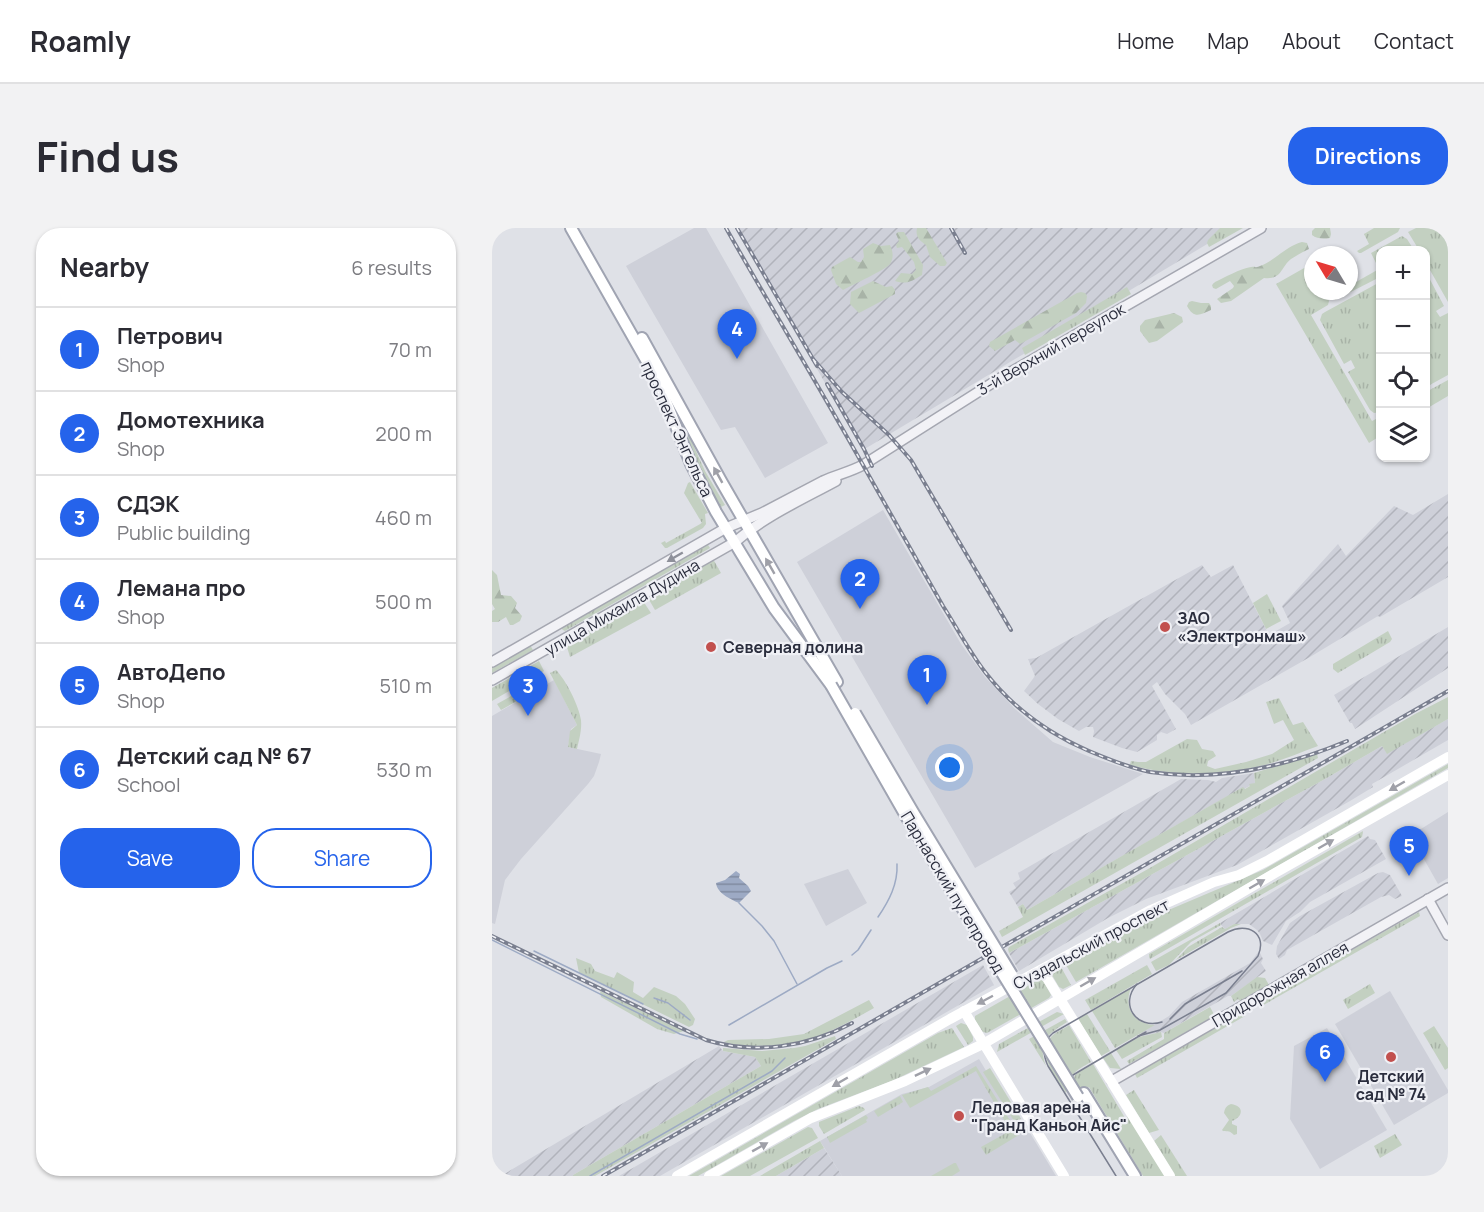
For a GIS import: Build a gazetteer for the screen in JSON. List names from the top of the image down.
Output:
{
  "streets": {
    "main road": ["проспект Энгельса", "Парнасский путепровод", "Суздальский проспект"],
    "street": ["3-й Верхний переулок", "улица Михаила Дудина", "Придорожная аллея"]
  },
  "crossings": [
    ["3-й Верхний переулок", "проспект Энгельса"],
    ["3-й Верхний переулок", "улица Михаила Дудина"],
    ["проспект Энгельса", "улица Михаила Дудина"],
    ["проспект Энгельса", "Парнасский путепровод"]
  ],
  "places": [
    "ЗАО «Электронмаш»",
    "Северная долина",
    "Детский сад № 74",
    "Ледовая арена \"Гранд Каньон Айс\""
  ],
  "north": "top left",
  "page": {
    "header": "Roamly",
    "nav": [
      "Home",
      "Map",
      "About",
      "Contact"
    ],
    "title": "Find us",
    "buttons": [
      "Directions",
      ["Save", "Share"]
    ],
    "heading": ["Nearby", "6 results"],
    "map_buttons": ["+", "−"],
    "list": [
      {
        "mark": "1",
        "name": "Петрович",
        "note": "Shop",
        "value": "70 m"
      },
      {
        "mark": "2",
        "name": "Домотехника",
        "note": "Shop",
        "value": "200 m"
      },
      {
        "mark": "3",
        "name": "СДЭК",
        "note": "Public building",
        "value": "460 m"
      },
      {
        "mark": "4",
        "name": "Лемана про",
        "note": "Shop",
        "value": "500 m"
      },
      {
        "mark": "5",
        "name": "АвтоДепо",
        "note": "Shop",
        "value": "510 m"
      },
      {
        "mark": "6",
        "name": "Детский сад № 67",
        "note": "School",
        "value": "530 m"
      }
    ],
    "pins": [
      "4",
      "2",
      "1",
      "3",
      "5",
      "6"
    ]
  }
}
